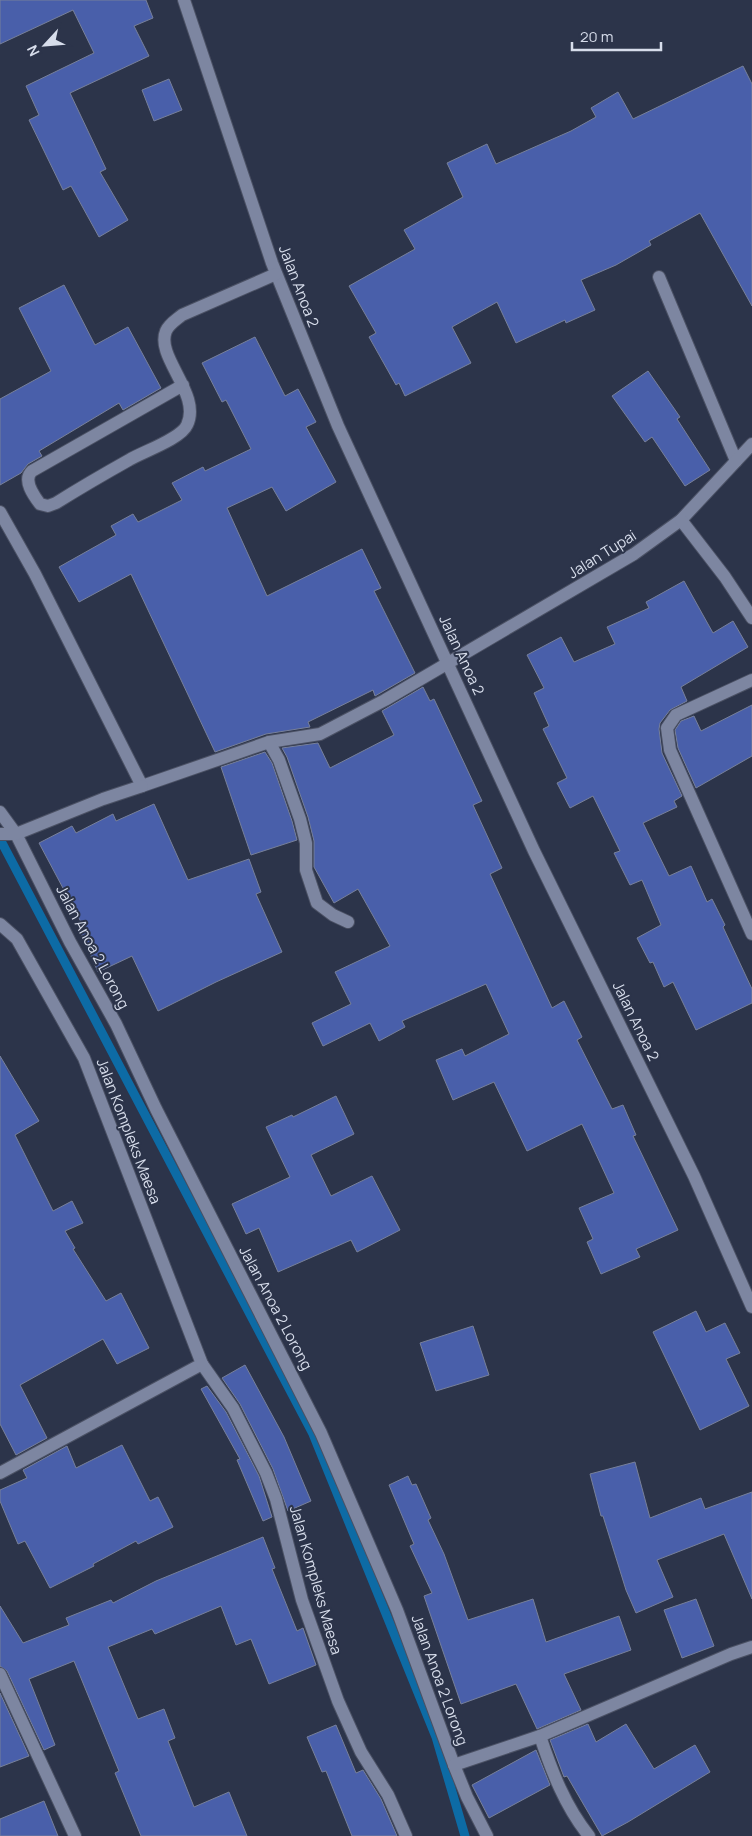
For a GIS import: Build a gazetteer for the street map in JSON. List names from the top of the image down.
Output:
{
  "streets": {
    "street": [
      "Jalan Anoa 2",
      "Jalan Tupai",
      "Jalan Anoa 2 Lorong",
      "Jalan Kompleks Maesa"
    ]
  },
  "crossings": [
    ["Jalan Anoa 2", "Jalan Tupai"],
    ["Jalan Tupai", "Jalan Anoa 2 Lorong"]
  ],
  "scale_bar": "20 m",
  "north": "bottom left"
}
